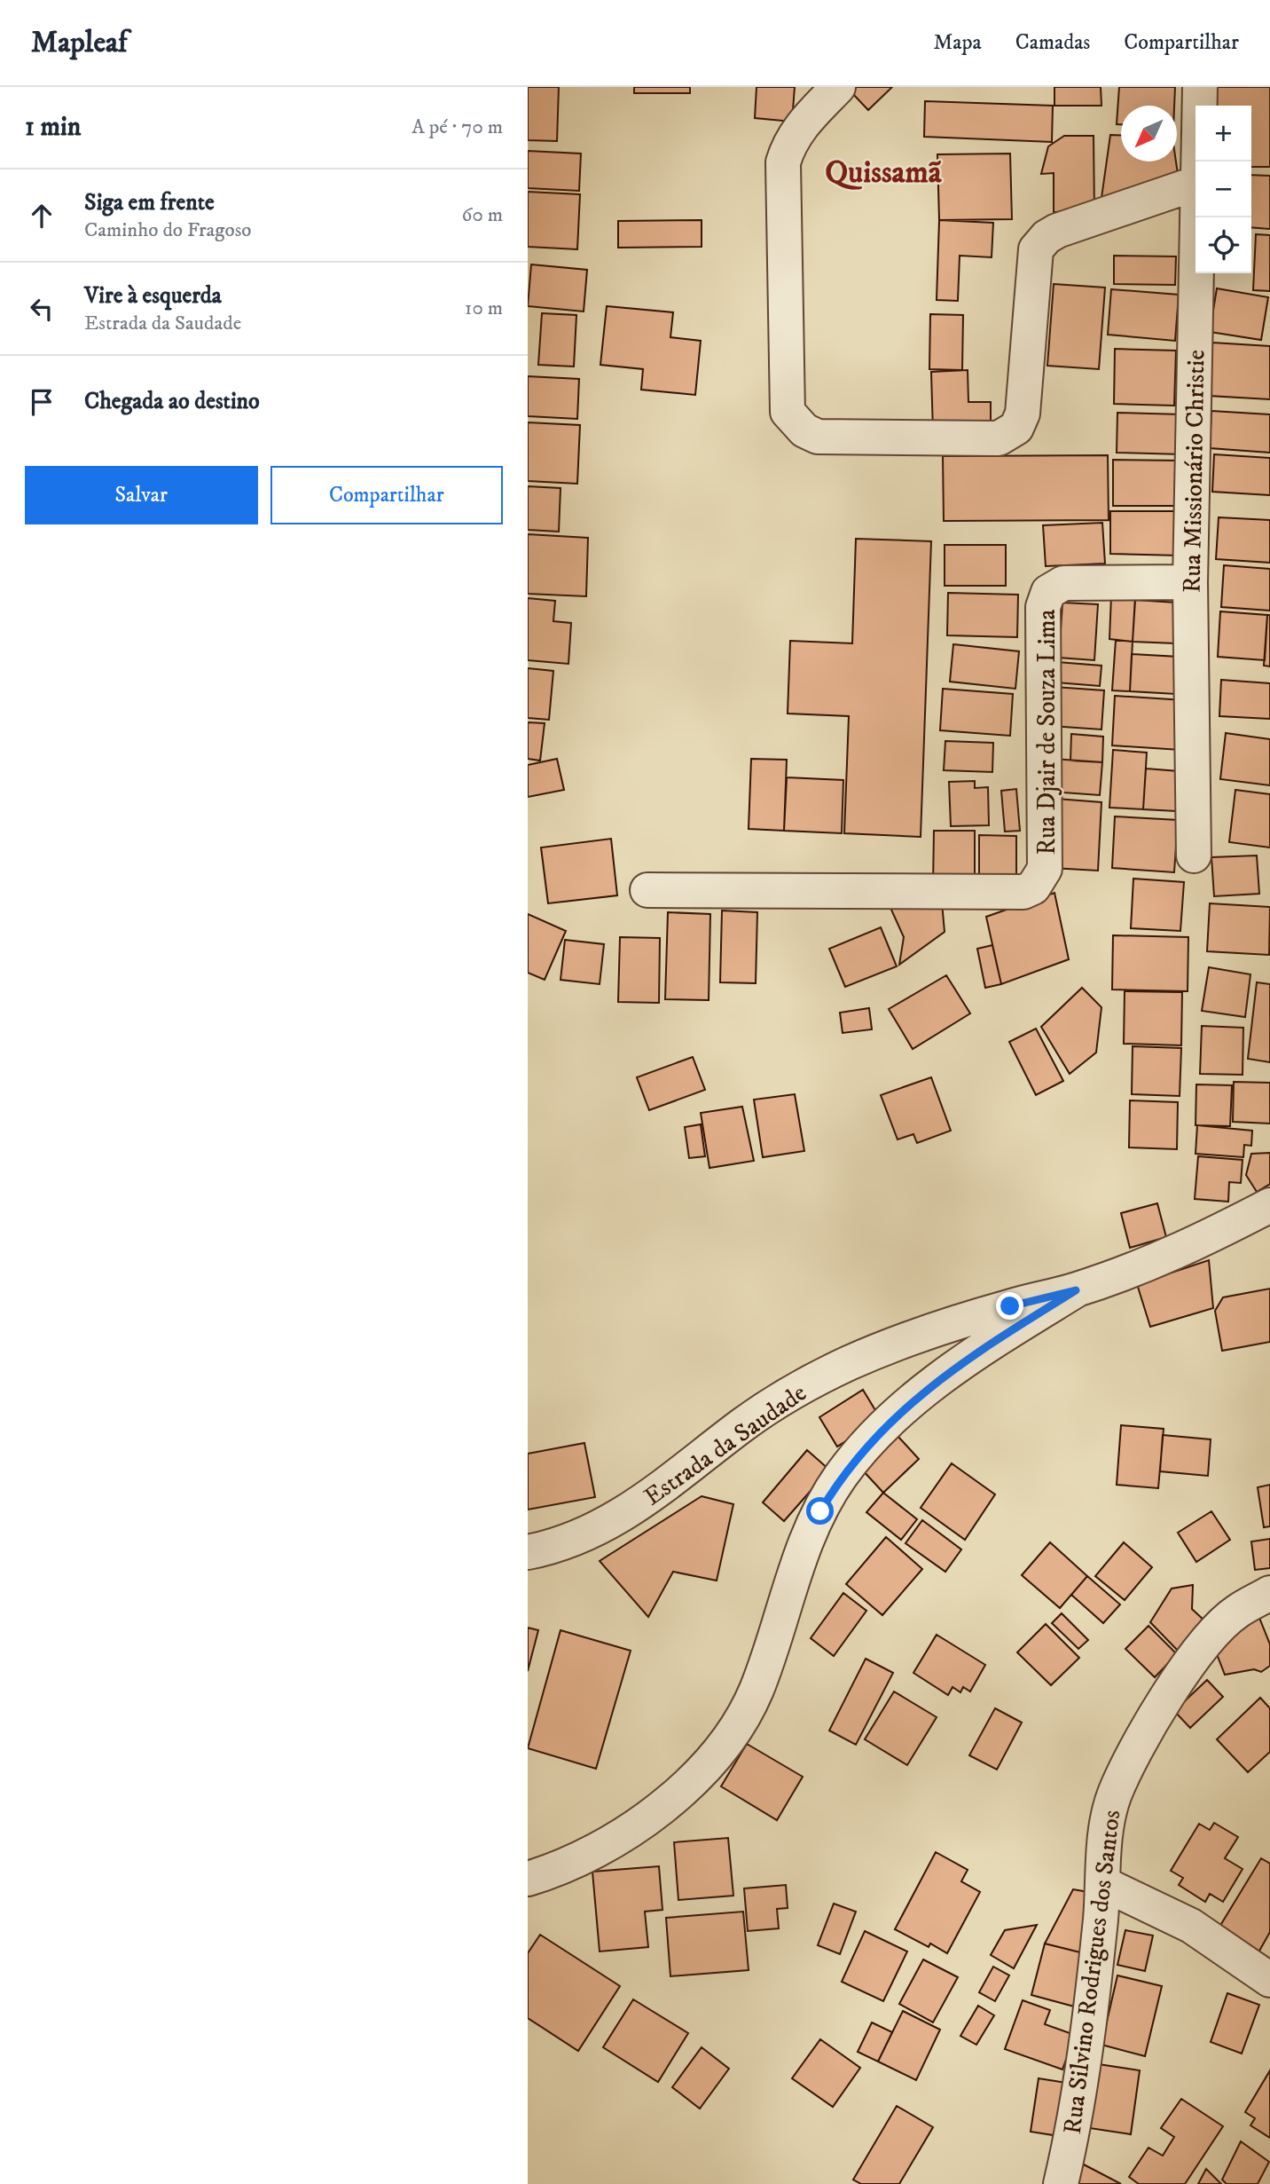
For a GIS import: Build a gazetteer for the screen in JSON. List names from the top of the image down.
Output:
{
  "streets": {
    "street": [
      "Rua Missionário Christie",
      "Rua Djair de Souza Lima",
      "Estrada da Saudade",
      "Rua Silvino Rodrigues dos Santos"
    ]
  },
  "crossings": [
    ["Rua Missionário Christie", "Rua Djair de Souza Lima"]
  ],
  "districts": ["Quissamã"],
  "north": "bottom left",
  "page": {
    "header": "Mapleaf",
    "nav": ["Mapa", "Camadas", "Compartilhar"],
    "heading": ["1 min", "A pé · 70 m"],
    "map_buttons": ["+", "−"],
    "list": [
      ["Siga em frente", "Caminho do Fragoso", "60 m"],
      ["Vire à esquerda", "Estrada da Saudade", "10 m"],
      "Chegada ao destino"
    ],
    "buttons": ["Salvar", "Compartilhar"]
  }
}
